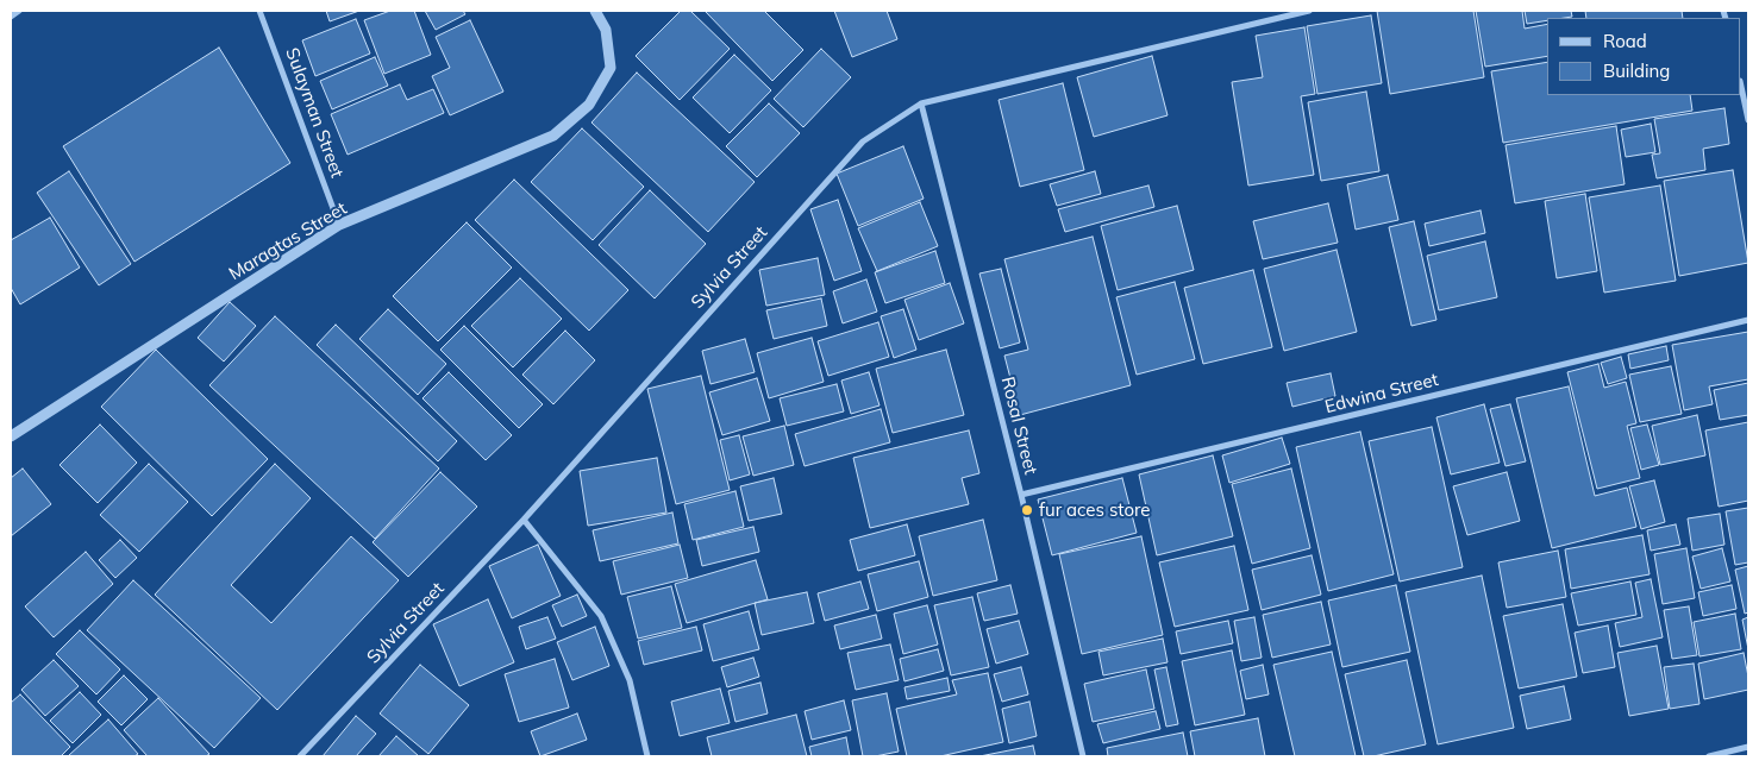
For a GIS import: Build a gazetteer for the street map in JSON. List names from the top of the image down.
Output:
{
  "streets": {
    "street": [
      "Sulayman Street",
      "Maragtas Street",
      "Sylvia Street",
      "Edwina Street",
      "Rosal Street"
    ]
  },
  "crossings": [
    ["Sulayman Street", "Maragtas Street"],
    ["Sylvia Street", "Rosal Street"],
    ["Edwina Street", "Rosal Street"]
  ],
  "places": ["fur aces store"],
  "legend": ["Road", "Building"]
}
